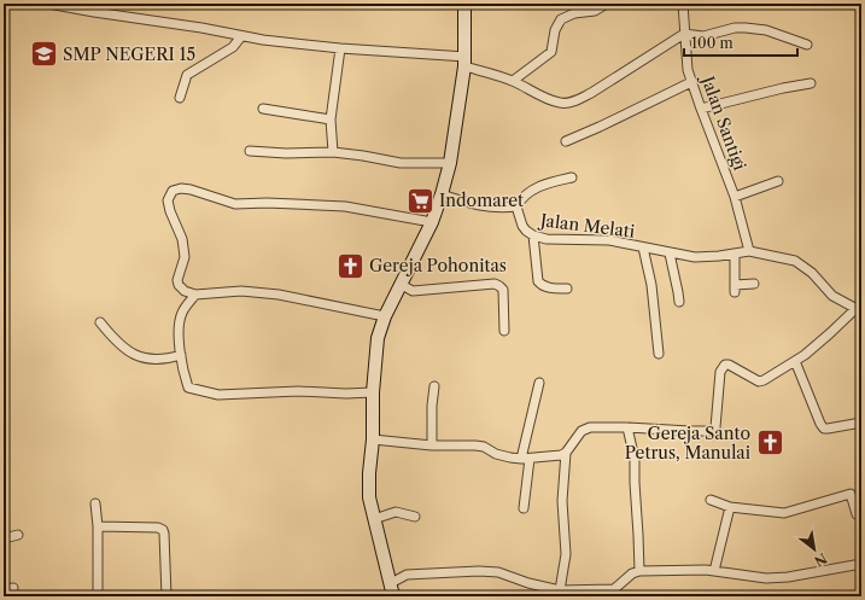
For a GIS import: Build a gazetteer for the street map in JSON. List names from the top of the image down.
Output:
{
  "streets": {
    "street": ["Jalan Santigi", "Jalan Melati"]
  },
  "crossings": [
    ["Jalan Santigi", "Jalan Melati"]
  ],
  "places": {
    "school or university": ["SMP NEGERI 15"],
    "supermarket": ["Indomaret"],
    "church": ["Gereja Pohonitas", "Gereja Santo Petrus, Manulai"]
  },
  "scale_bar": "100 m",
  "north": "bottom right"
}
